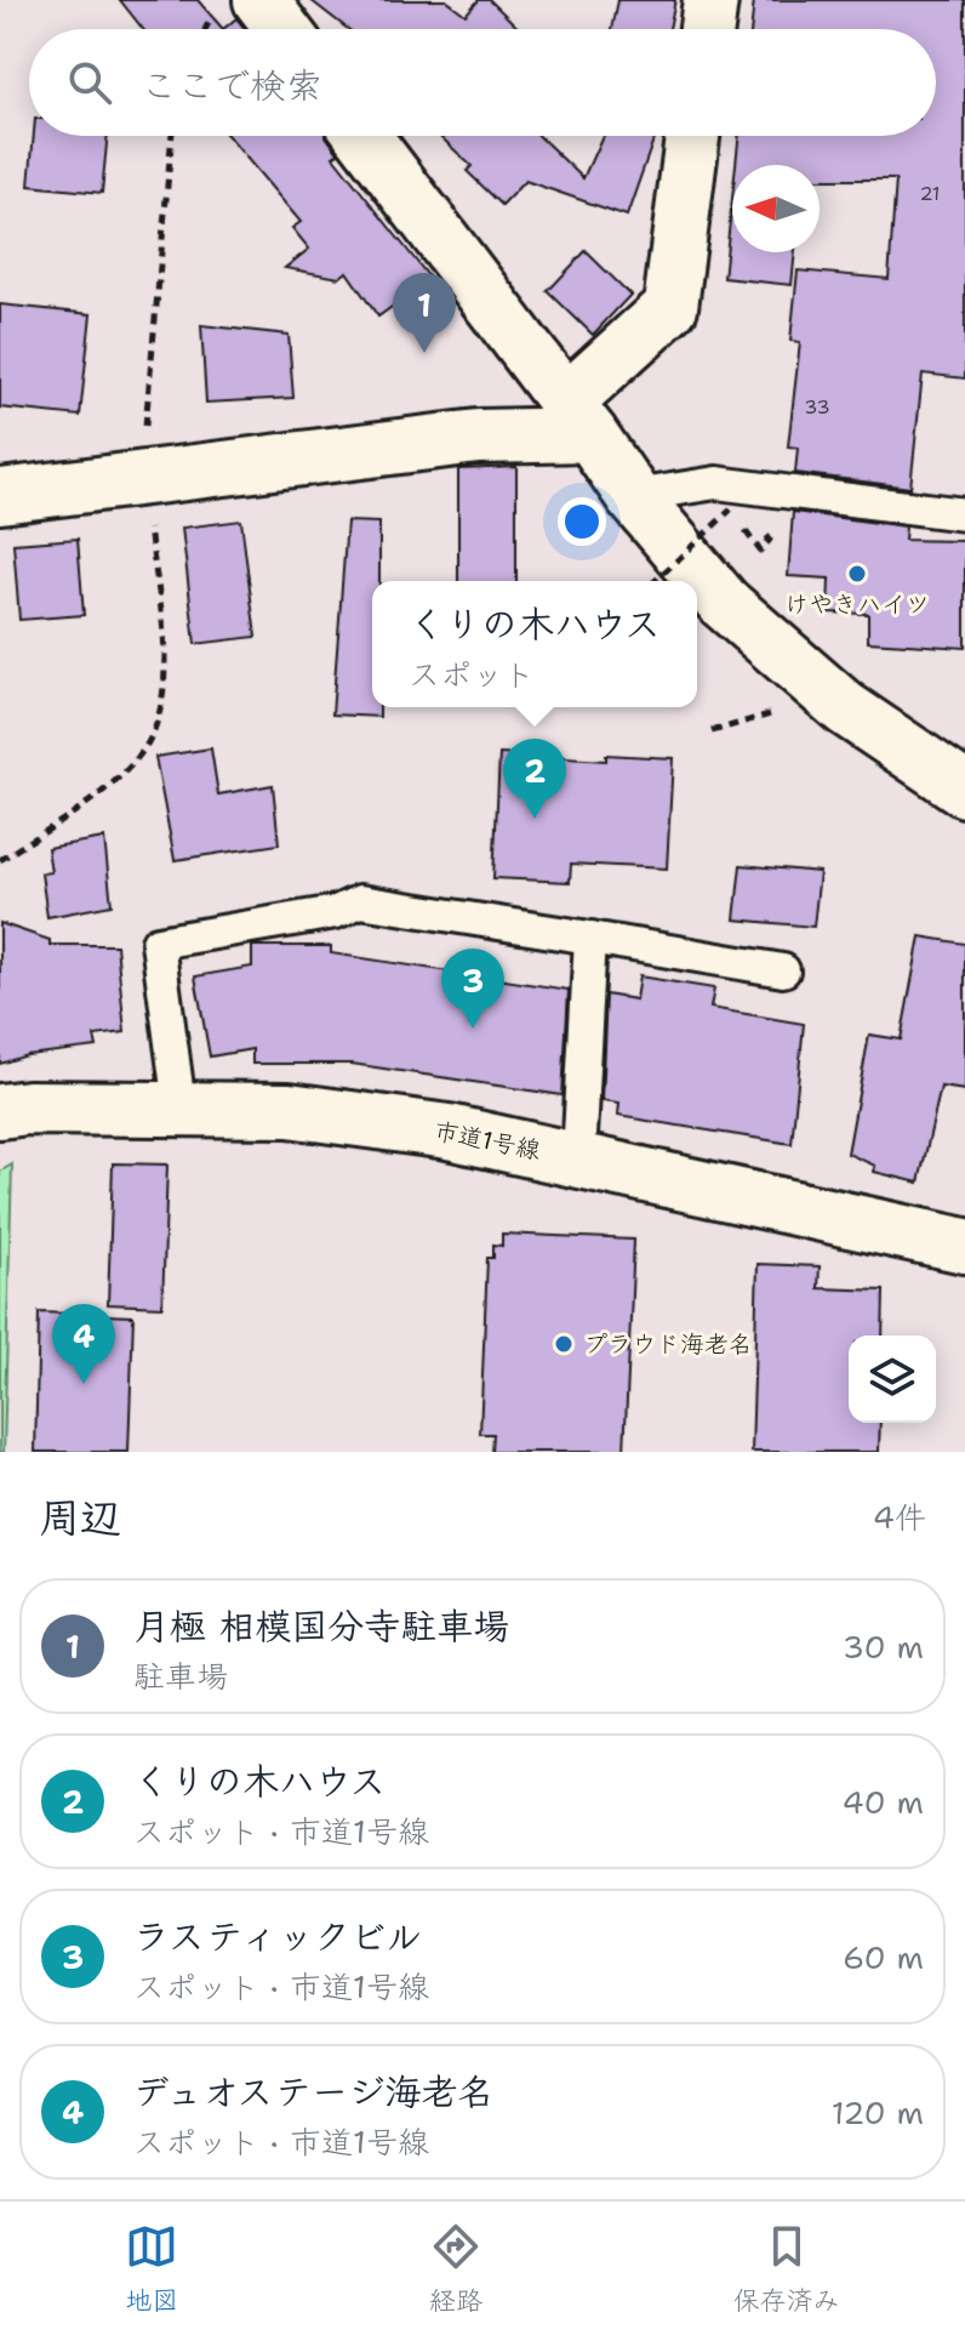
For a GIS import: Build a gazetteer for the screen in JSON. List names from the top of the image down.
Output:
{
  "streets": {
    "street": ["市道1号線"]
  },
  "places": ["けやきハイツ", "プラウド海老名"],
  "house_numbers": ["21", "33"],
  "north": "left",
  "page": {
    "search": "ここで検索",
    "pins": [
      "1",
      "2",
      "3",
      "4"
    ],
    "popup": ["くりの木ハウス", "スポット"],
    "heading": ["周辺", "4件"],
    "list": [
      {
        "mark": "1",
        "name": "月極 相模国分寺駐車場",
        "note": "駐車場",
        "value": "30 m"
      },
      {
        "mark": "2",
        "name": "くりの木ハウス",
        "note": "スポット · 市道1号線",
        "value": "40 m"
      },
      {
        "mark": "3",
        "name": "ラスティックビル",
        "note": "スポット · 市道1号線",
        "value": "60 m"
      },
      {
        "mark": "4",
        "name": "デュオステージ海老名",
        "note": "スポット · 市道1号線",
        "value": "120 m"
      }
    ],
    "nav": ["地図", "経路", "保存済み"]
  }
}
